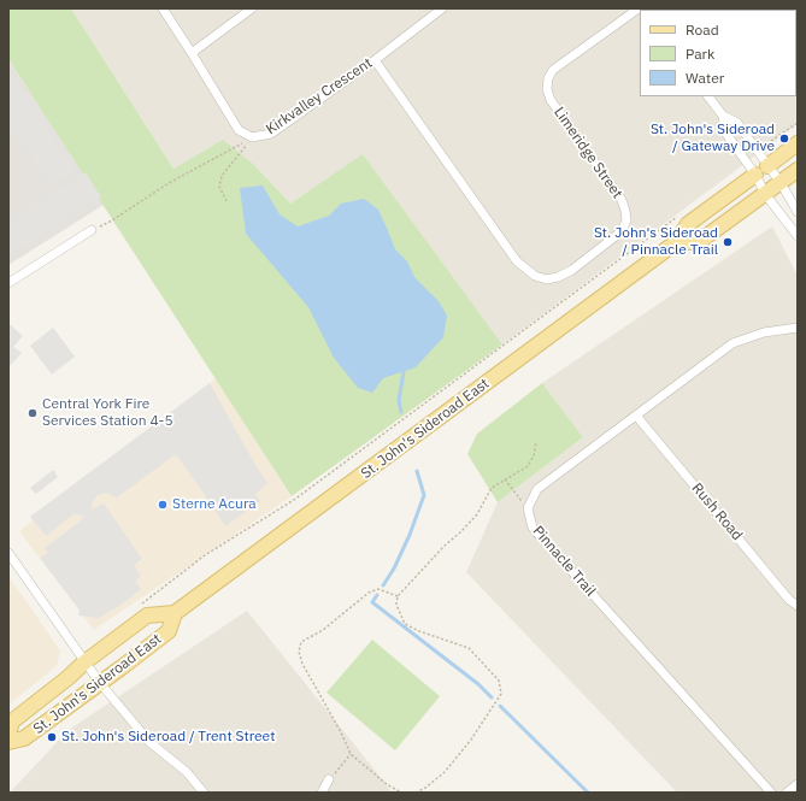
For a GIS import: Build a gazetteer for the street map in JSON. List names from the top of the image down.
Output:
{
  "streets": {
    "main road": ["St. John's Sideroad East"],
    "street": [
      "Kirkvalley Crescent",
      "Limeridge Street",
      "Rush Road",
      "Pinnacle Trail"
    ]
  },
  "crossings": [
    ["Kirkvalley Crescent", "Limeridge Street"],
    ["Rush Road", "Pinnacle Trail"]
  ],
  "places": [
    "St. John's Sideroad / Gateway Drive",
    "St. John's Sideroad / Pinnacle Trail",
    "Central York Fire Services Station 4-5",
    "Sterne Acura",
    "St. John's Sideroad / Trent Street"
  ],
  "legend": ["Road", "Park", "Water"]
}
